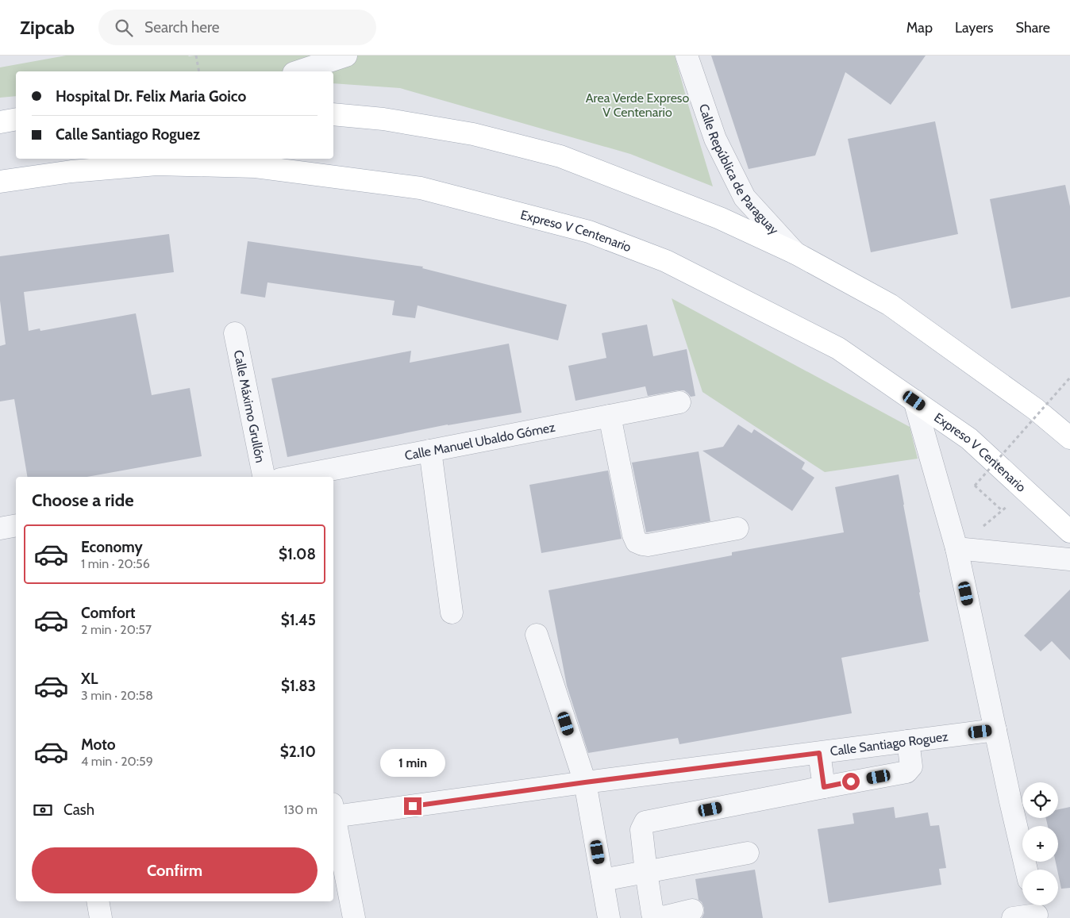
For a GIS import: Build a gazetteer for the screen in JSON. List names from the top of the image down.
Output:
{
  "streets": {
    "main road": ["Expreso V Centenario"],
    "street": [
      "Calle República de Paraguay",
      "Calle Máximo Grullón",
      "Calle Manuel Ubaldo Gómez",
      "Calle Santiago Roguez"
    ]
  },
  "parks": ["Area Verde Expreso V Centenario"],
  "page": {
    "header": "Zipcab",
    "search": "Search here",
    "nav": ["Map", "Layers", "Share"],
    "banner": ["Hospital Dr. Felix Maria Goico", "Calle Santiago Roguez"],
    "heading": "Choose a ride",
    "list": [
      {
        "name": "Economy",
        "note": "1 min · 20:56",
        "value": "$1.08"
      },
      {
        "name": "Comfort",
        "note": "2 min · 20:57",
        "value": "$1.45"
      },
      {
        "name": "XL",
        "note": "3 min · 20:58",
        "value": "$1.83"
      },
      {
        "name": "Moto",
        "note": "4 min · 20:59",
        "value": "$2.10"
      }
    ],
    "bubble": "1 min",
    "map_buttons": ["+", "−"],
    "pay": ["Cash", "130 m"],
    "buttons": "Confirm"
  }
}
